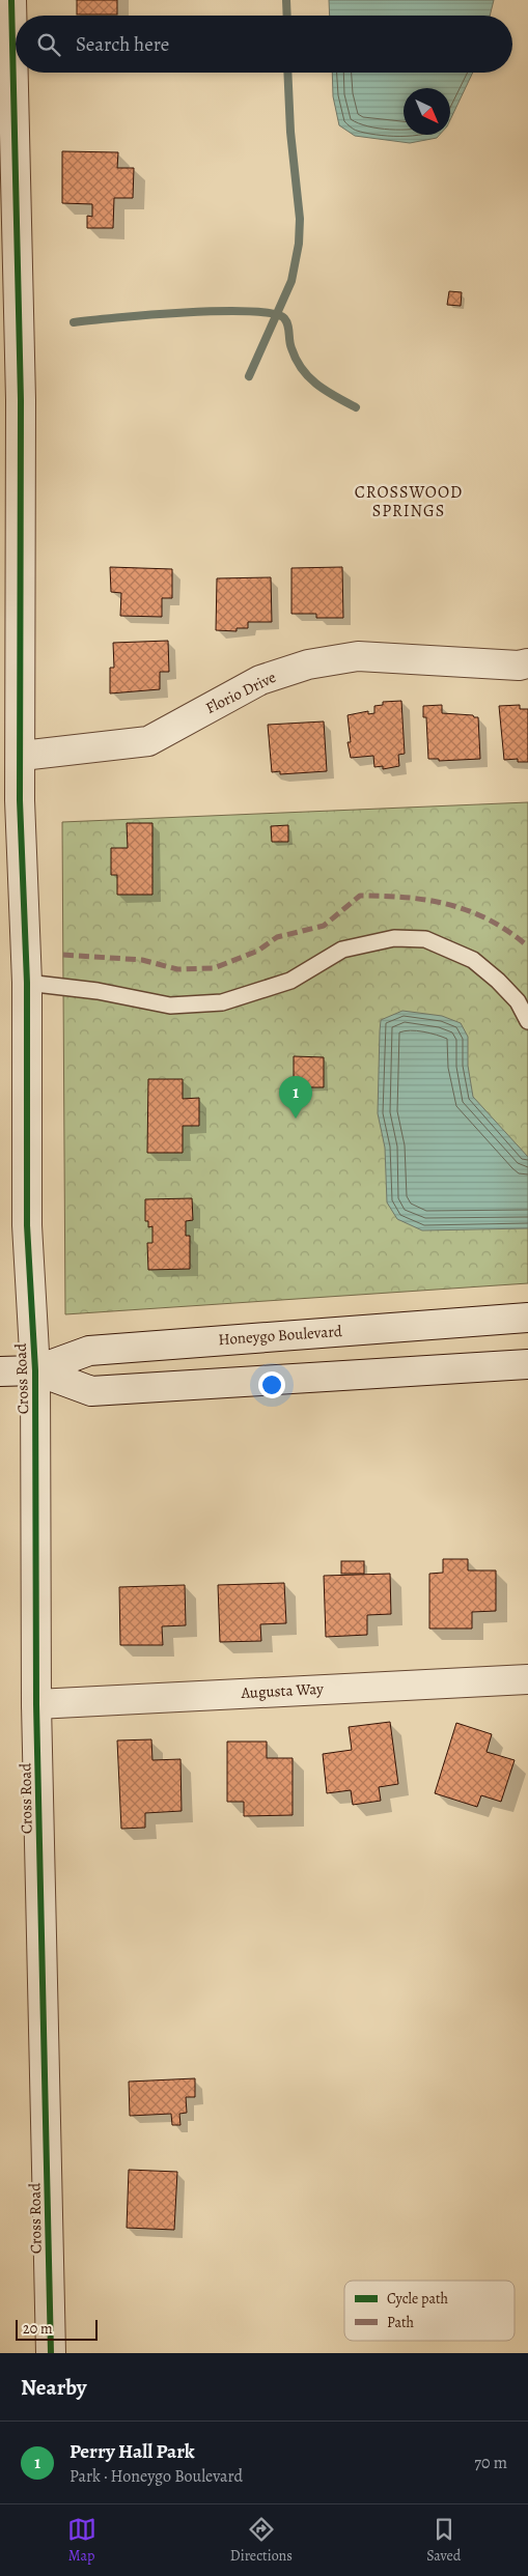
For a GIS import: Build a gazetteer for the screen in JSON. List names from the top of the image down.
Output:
{
  "streets": {
    "street": [
      "Florio Drive",
      "Honeygo Boulevard",
      "Cross Road",
      "Augusta Way"
    ]
  },
  "crossings": [
    ["Florio Drive", "Cross Road"],
    ["Honeygo Boulevard", "Cross Road"],
    ["Cross Road", "Augusta Way"]
  ],
  "districts": ["CROSSWOOD SPRINGS"],
  "legend": ["Cycle path", "Path"],
  "scale_bar": "20 m",
  "north": "bottom right",
  "page": {
    "search": "Search here",
    "pins": "1",
    "scale": "20 m",
    "heading": "Nearby",
    "list": [
      {
        "mark": "1",
        "name": "Perry Hall Park",
        "note": "Park · Honeygo Boulevard",
        "value": "70 m"
      }
    ],
    "nav": ["Map", "Directions", "Saved"]
  }
}
